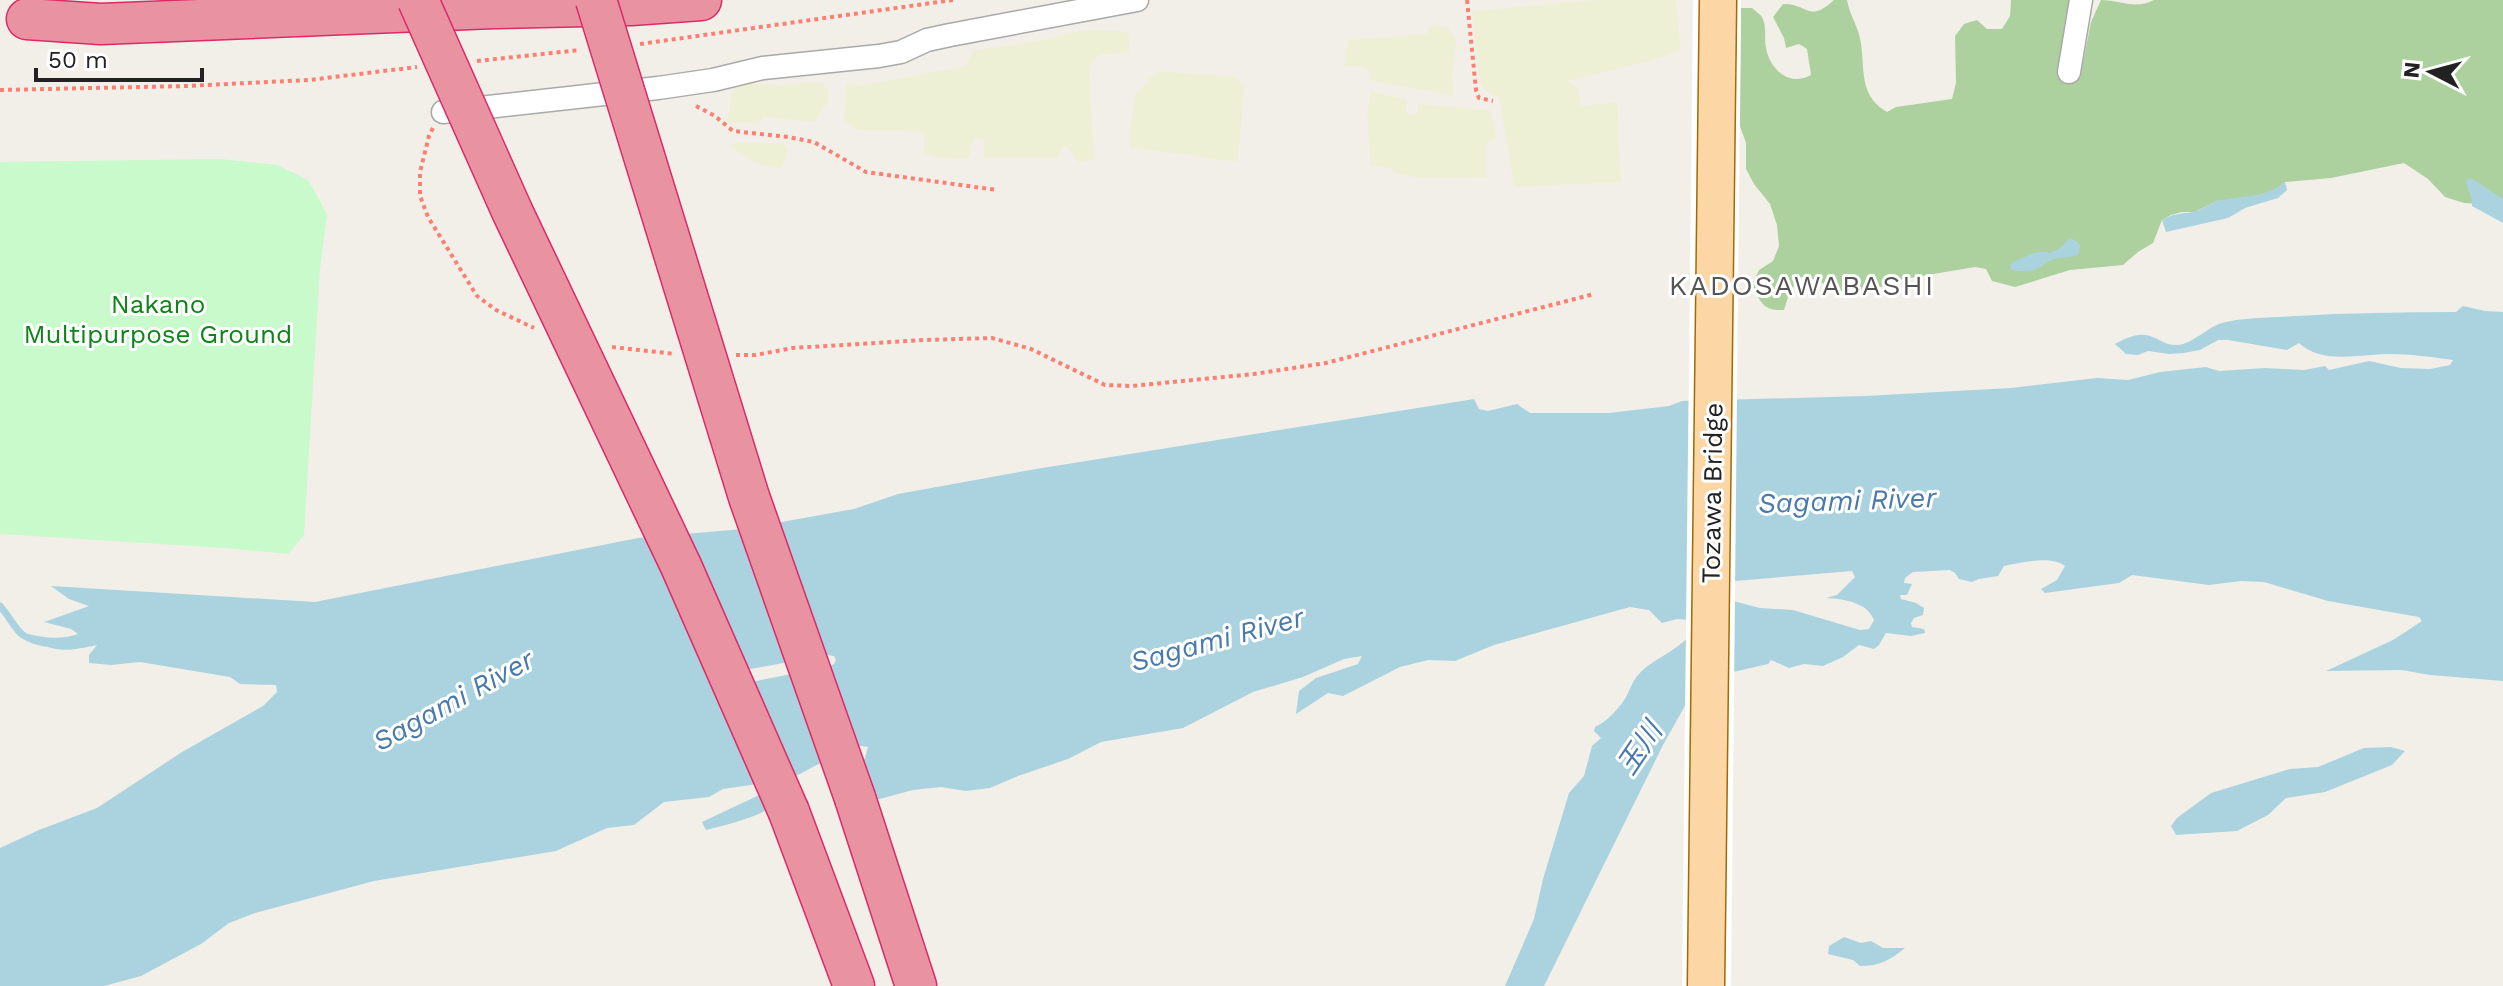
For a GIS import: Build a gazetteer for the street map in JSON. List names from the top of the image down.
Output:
{
  "streets": {
    "main road": ["Tozawa Bridge"]
  },
  "districts": ["KADOSAWABASHI"],
  "water": ["Sagami River", "玉川"],
  "parks": ["Nakano Multipurpose Ground"],
  "scale_bar": "50 m",
  "north": "left"
}
